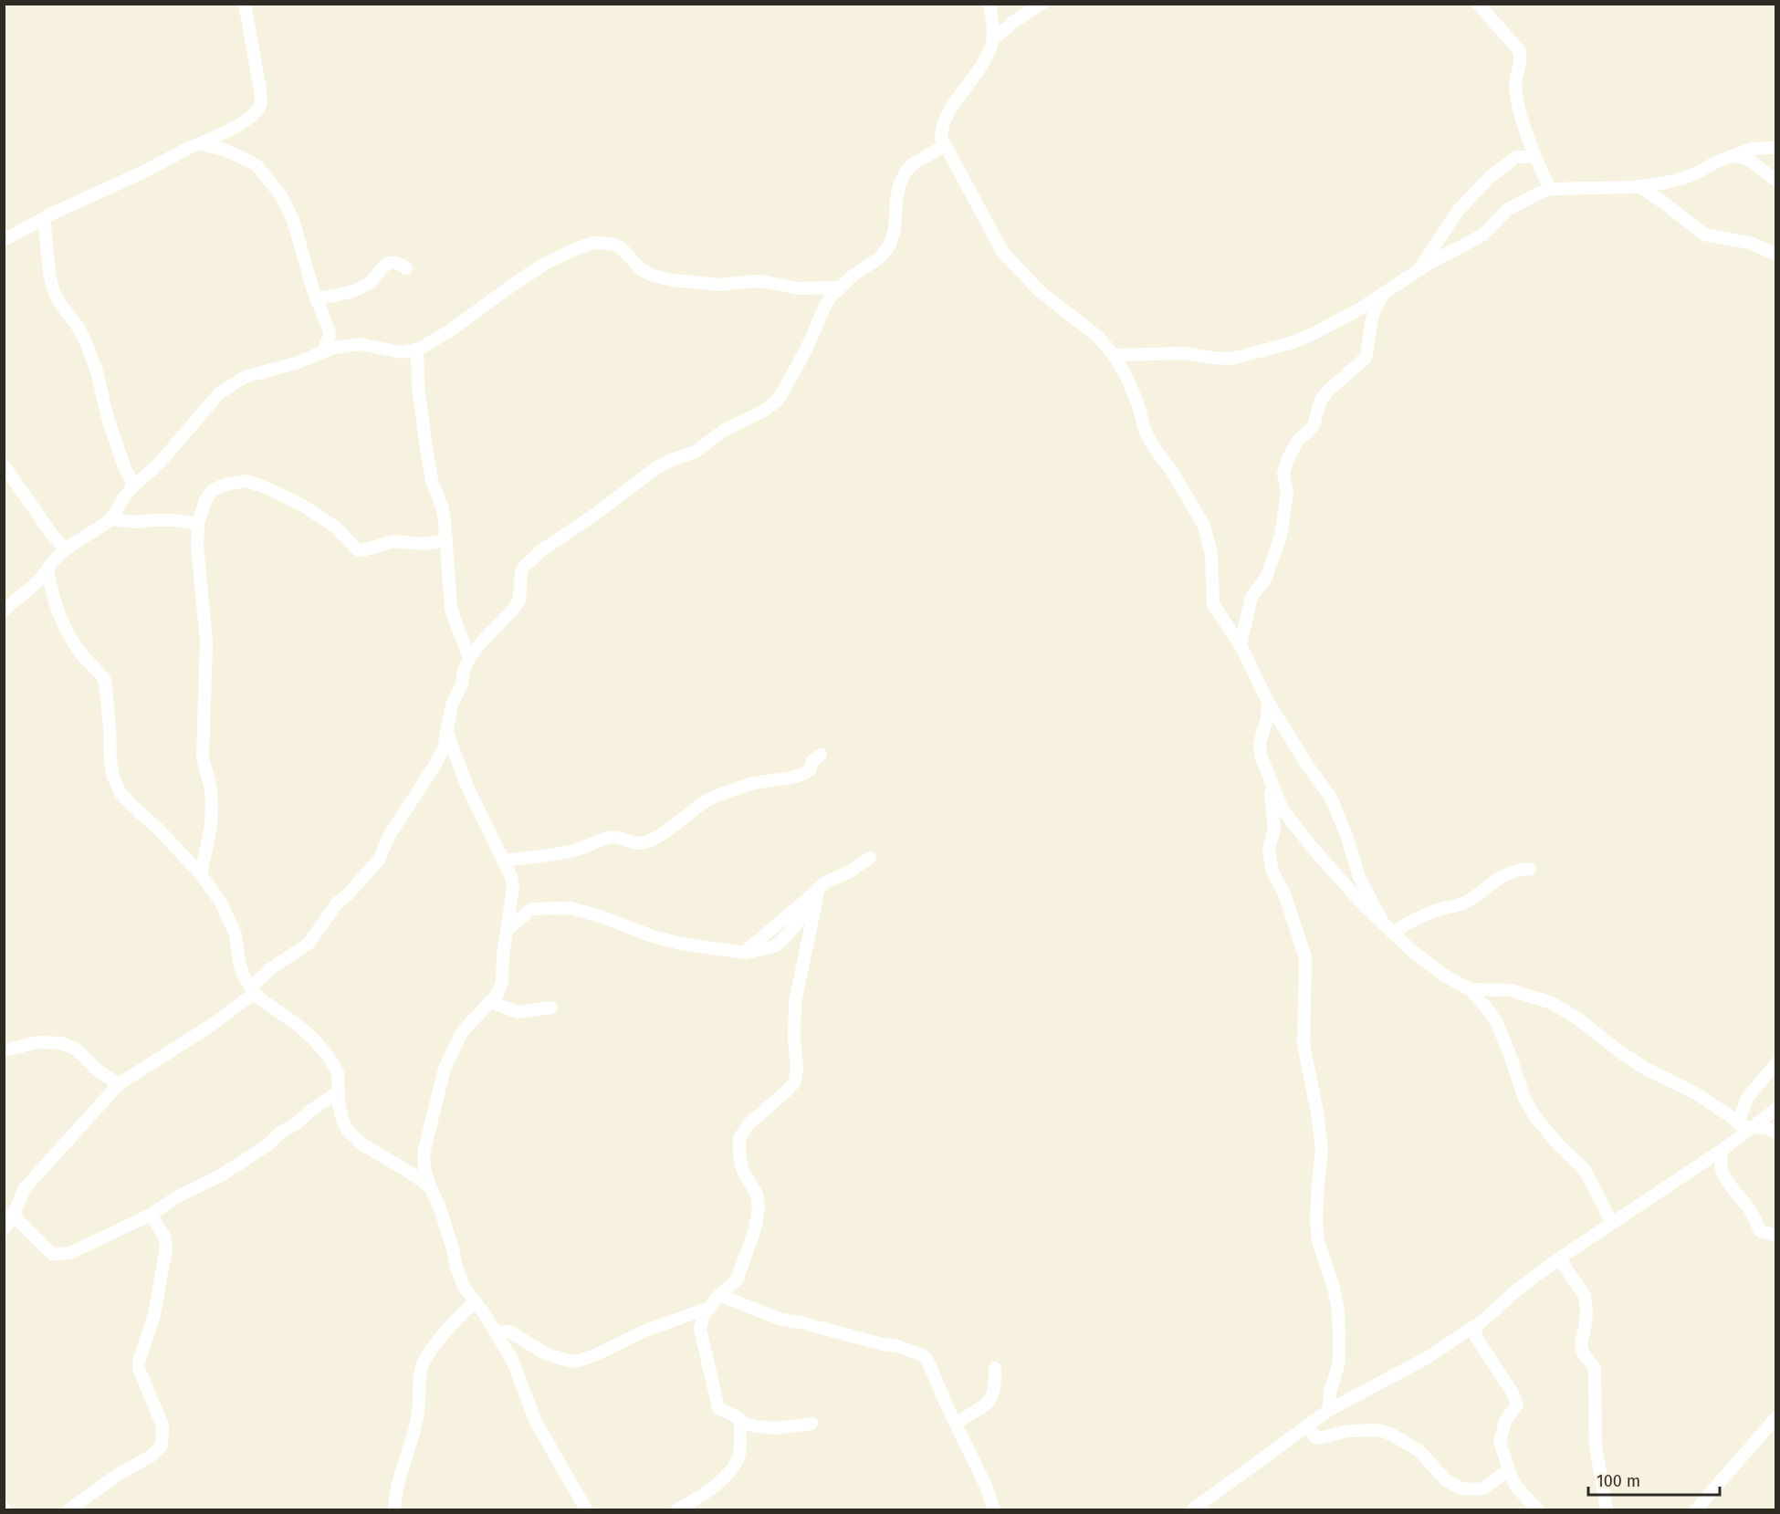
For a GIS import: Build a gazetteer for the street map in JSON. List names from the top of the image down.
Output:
{
  "scale_bar": "100 m"
}
